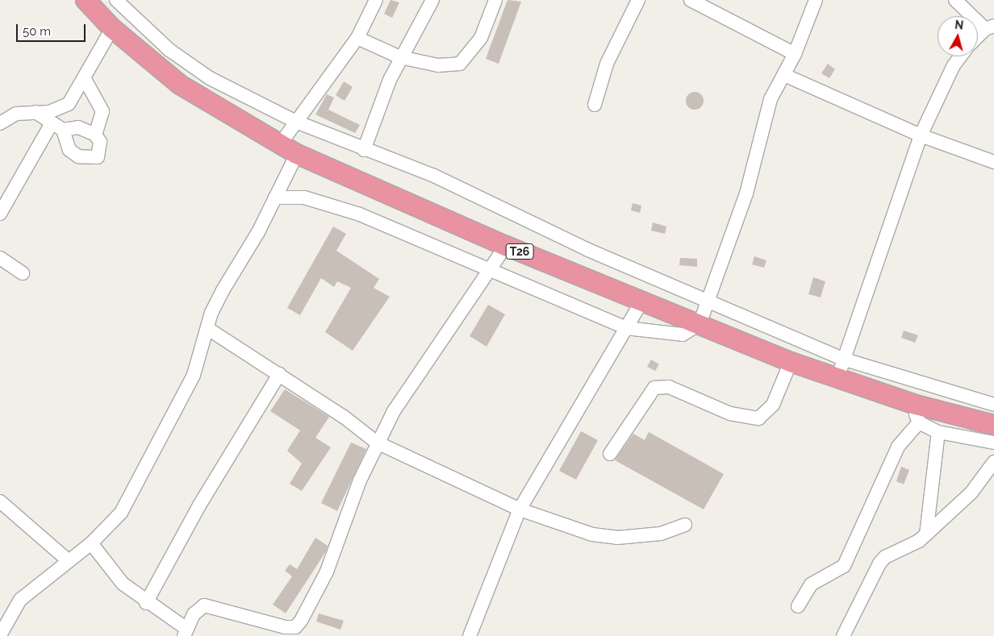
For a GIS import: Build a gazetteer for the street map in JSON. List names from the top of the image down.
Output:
{
  "streets": {
    "highway": ["T26"]
  },
  "scale_bar": "50 m",
  "north": "top"
}
